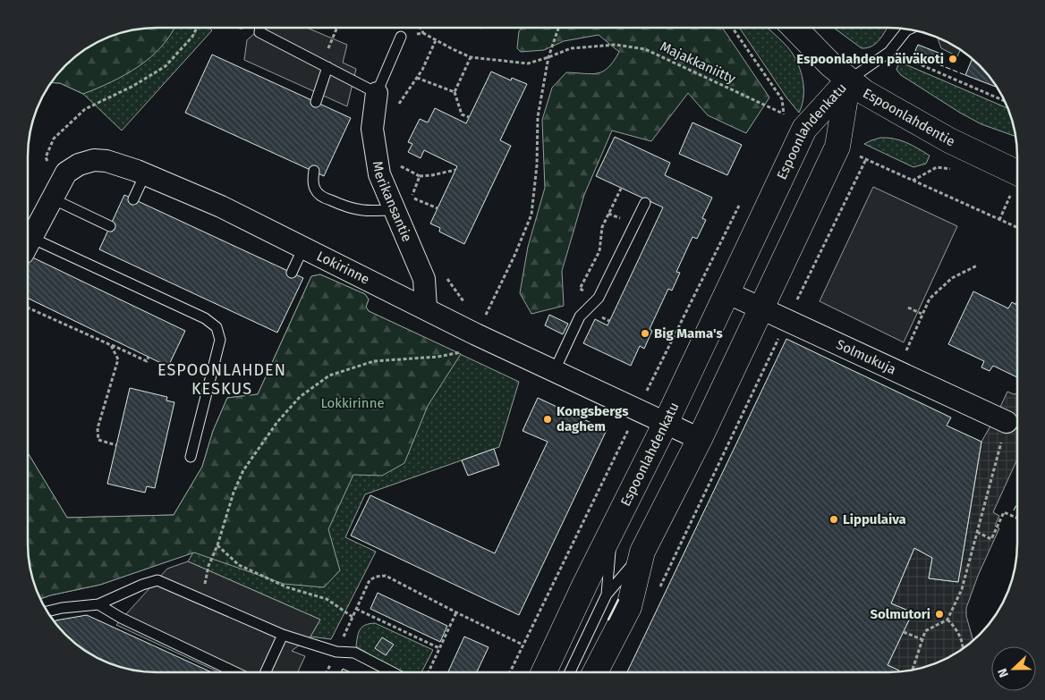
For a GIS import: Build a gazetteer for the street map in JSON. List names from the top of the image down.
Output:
{
  "streets": {
    "main road": ["Espoonlahdentie", "Espoonlahdenkatu"],
    "street": ["Merikansantie", "Lokirinne", "Solmukuja"],
    "path": ["Majakkaniitty"]
  },
  "crossings": [
    ["Majakkaniitty", "Espoonlahdenkatu"],
    ["Espoonlahdentie", "Espoonlahdenkatu"],
    ["Espoonlahdenkatu", "Lokirinne"],
    ["Espoonlahdenkatu", "Solmukuja"],
    ["Merikansantie", "Lokirinne"]
  ],
  "districts": ["ESPOONLAHDEN KESKUS"],
  "parks": ["Lokkirinne"],
  "places": [
    "Espoonlahden päiväkoti",
    "Big Mama's",
    "Kongsbergs daghem",
    "Lippulaiva",
    "Solmutori"
  ],
  "north": "left"
}
